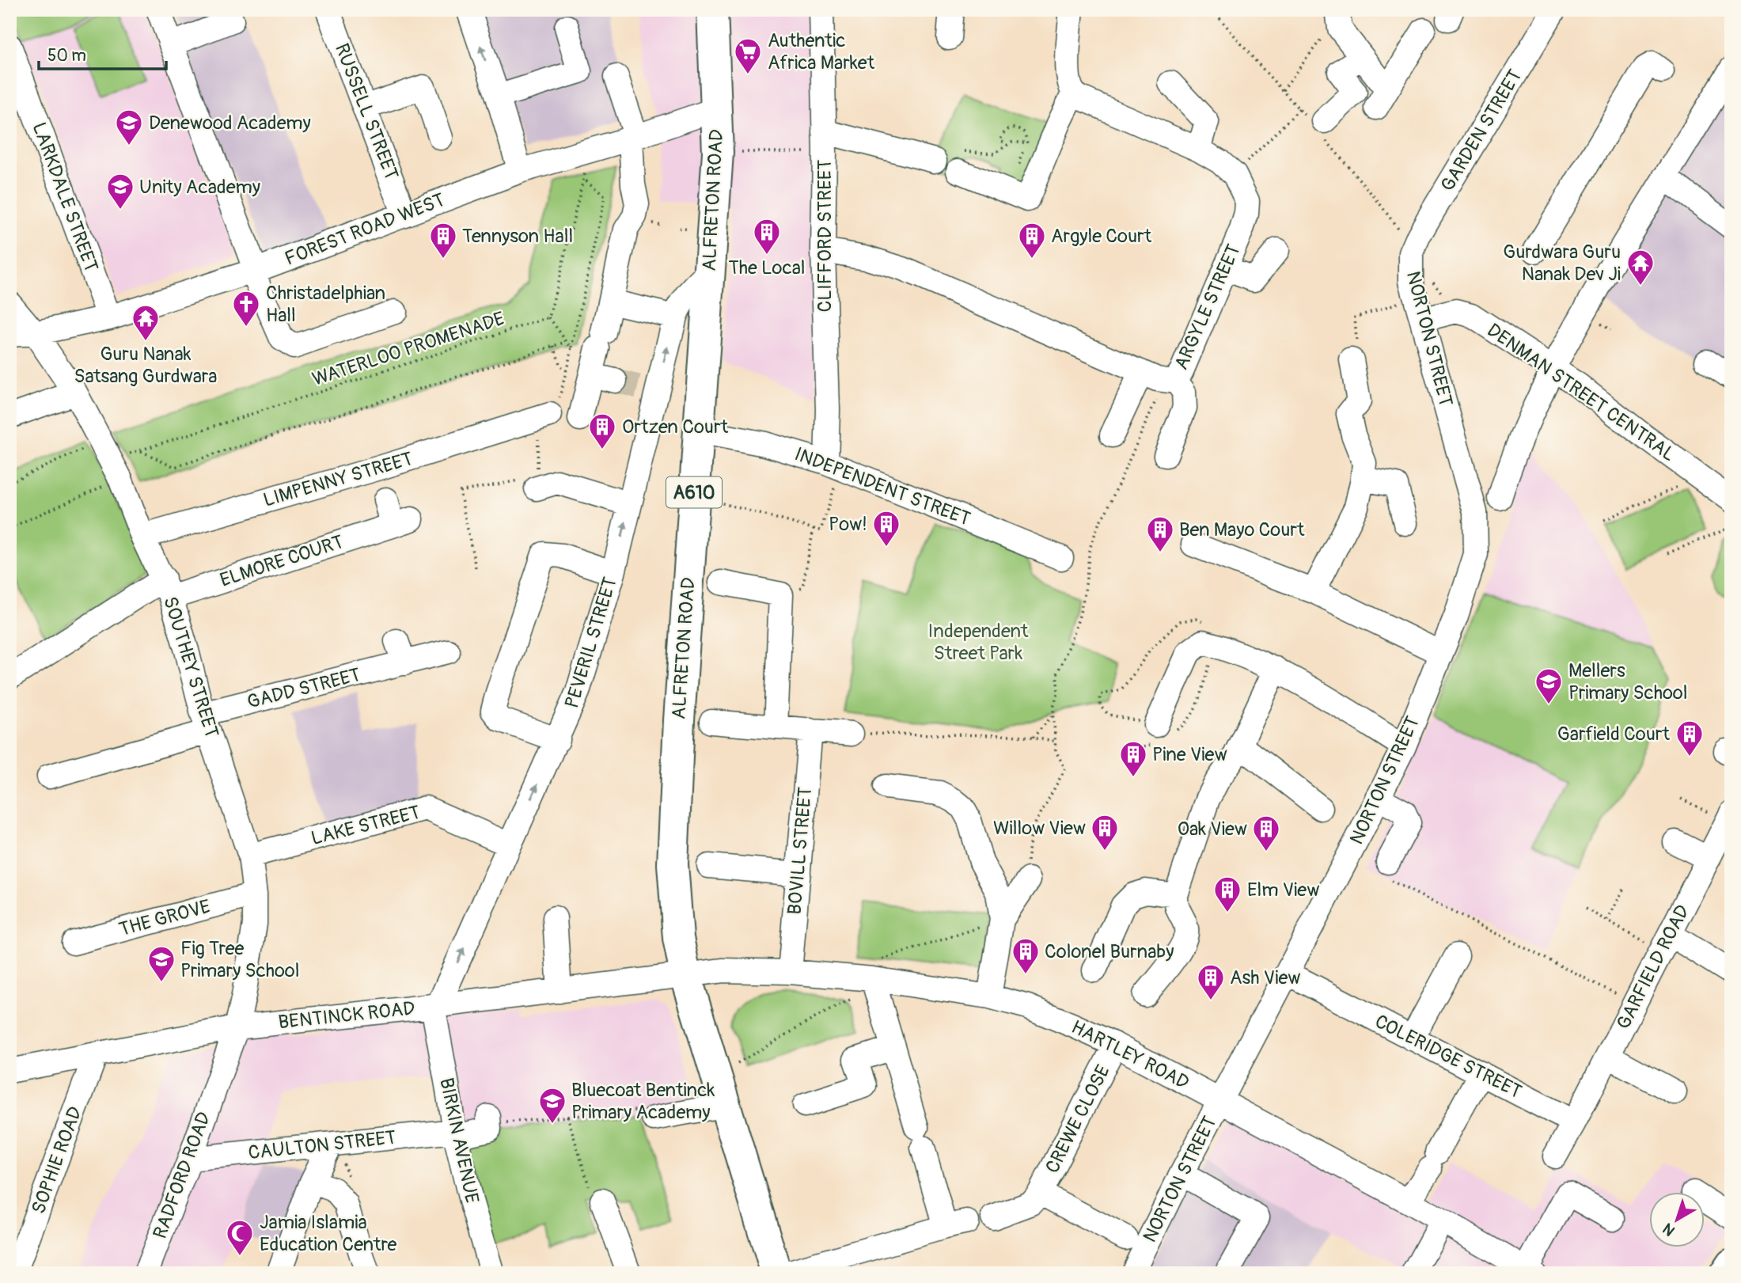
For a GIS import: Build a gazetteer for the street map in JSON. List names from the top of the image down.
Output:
{
  "streets": {
    "main road": ["ALFRETON ROAD", "A610"],
    "street": [
      "RUSSELL STREET",
      "GARDEN STREET",
      "LARKDALE STREET",
      "FOREST ROAD WEST",
      "CLIFFORD STREET",
      "ARGYLE STREET",
      "NORTON STREET",
      "DENMAN STREET CENTRAL",
      "LIMPENNY STREET",
      "INDEPENDENT STREET",
      "ELMORE COURT",
      "PEVERIL STREET",
      "SOUTHEY STREET",
      "GADD STREET",
      "LAKE STREET",
      "BOVILL STREET",
      "THE GROVE",
      "GARFIELD ROAD",
      "BENTINCK ROAD",
      "HARTLEY ROAD",
      "COLERIDGE STREET",
      "CREWE CLOSE",
      "BIRKIN AVENUE",
      "CAULTON STREET",
      "SOPHIE ROAD",
      "RADFORD ROAD"
    ],
    "path": ["WATERLOO PROMENADE"]
  },
  "crossings": [
    ["RUSSELL STREET", "FOREST ROAD WEST"],
    ["GARDEN STREET", "NORTON STREET"],
    ["LARKDALE STREET", "FOREST ROAD WEST"],
    ["ALFRETON ROAD", "FOREST ROAD WEST"],
    ["ALFRETON ROAD", "INDEPENDENT STREET"],
    ["ALFRETON ROAD", "PEVERIL STREET"],
    ["ALFRETON ROAD", "BENTINCK ROAD"],
    ["ALFRETON ROAD", "HARTLEY ROAD"],
    ["FOREST ROAD WEST", "SOUTHEY STREET"],
    ["CLIFFORD STREET", "ARGYLE STREET"],
    ["CLIFFORD STREET", "INDEPENDENT STREET"],
    ["NORTON STREET", "DENMAN STREET CENTRAL"],
    ["NORTON STREET", "HARTLEY ROAD"],
    ["NORTON STREET", "COLERIDGE STREET"],
    ["WATERLOO PROMENADE", "SOUTHEY STREET"],
    ["LIMPENNY STREET", "SOUTHEY STREET"],
    ["ELMORE COURT", "SOUTHEY STREET"],
    ["PEVERIL STREET", "LAKE STREET"],
    ["PEVERIL STREET", "BENTINCK ROAD"],
    ["PEVERIL STREET", "BIRKIN AVENUE"],
    ["SOUTHEY STREET", "GADD STREET"],
    ["SOUTHEY STREET", "LAKE STREET"],
    ["SOUTHEY STREET", "THE GROVE"],
    ["SOUTHEY STREET", "BENTINCK ROAD"],
    ["SOUTHEY STREET", "RADFORD ROAD"],
    ["BOVILL STREET", "HARTLEY ROAD"],
    ["GARFIELD ROAD", "COLERIDGE STREET"],
    ["BENTINCK ROAD", "HARTLEY ROAD"],
    ["BENTINCK ROAD", "BIRKIN AVENUE"],
    ["BENTINCK ROAD", "SOPHIE ROAD"],
    ["BENTINCK ROAD", "RADFORD ROAD"],
    ["HARTLEY ROAD", "CREWE CLOSE"],
    ["BIRKIN AVENUE", "CAULTON STREET"],
    ["CAULTON STREET", "RADFORD ROAD"]
  ],
  "parks": ["Independent Street Park"],
  "places": {
    "supermarket": ["Authentic Africa Market"],
    "school or university": [
      "Denewood Academy",
      "Unity Academy",
      "Mellers Primary School",
      "Fig Tree Primary School",
      "Bluecoat Bentinck Primary Academy"
    ],
    "building": [
      "The Local",
      "Tennyson Hall",
      "Argyle Court",
      "Ortzen Court",
      "Pow!",
      "Ben Mayo Court",
      "Garfield Court",
      "Pine View",
      "Willow View",
      "Oak View",
      "Elm View",
      "Colonel Burnaby",
      "Ash View"
    ],
    "temple": ["Gurdwara Guru Nanak Dev Ji", "Guru Nanak Satsang Gurdwara"],
    "church": ["Christadelphian Hall"],
    "mosque": ["Jamia Islamia Education Centre"]
  },
  "scale_bar": "50 m",
  "north": "bottom left"
}
